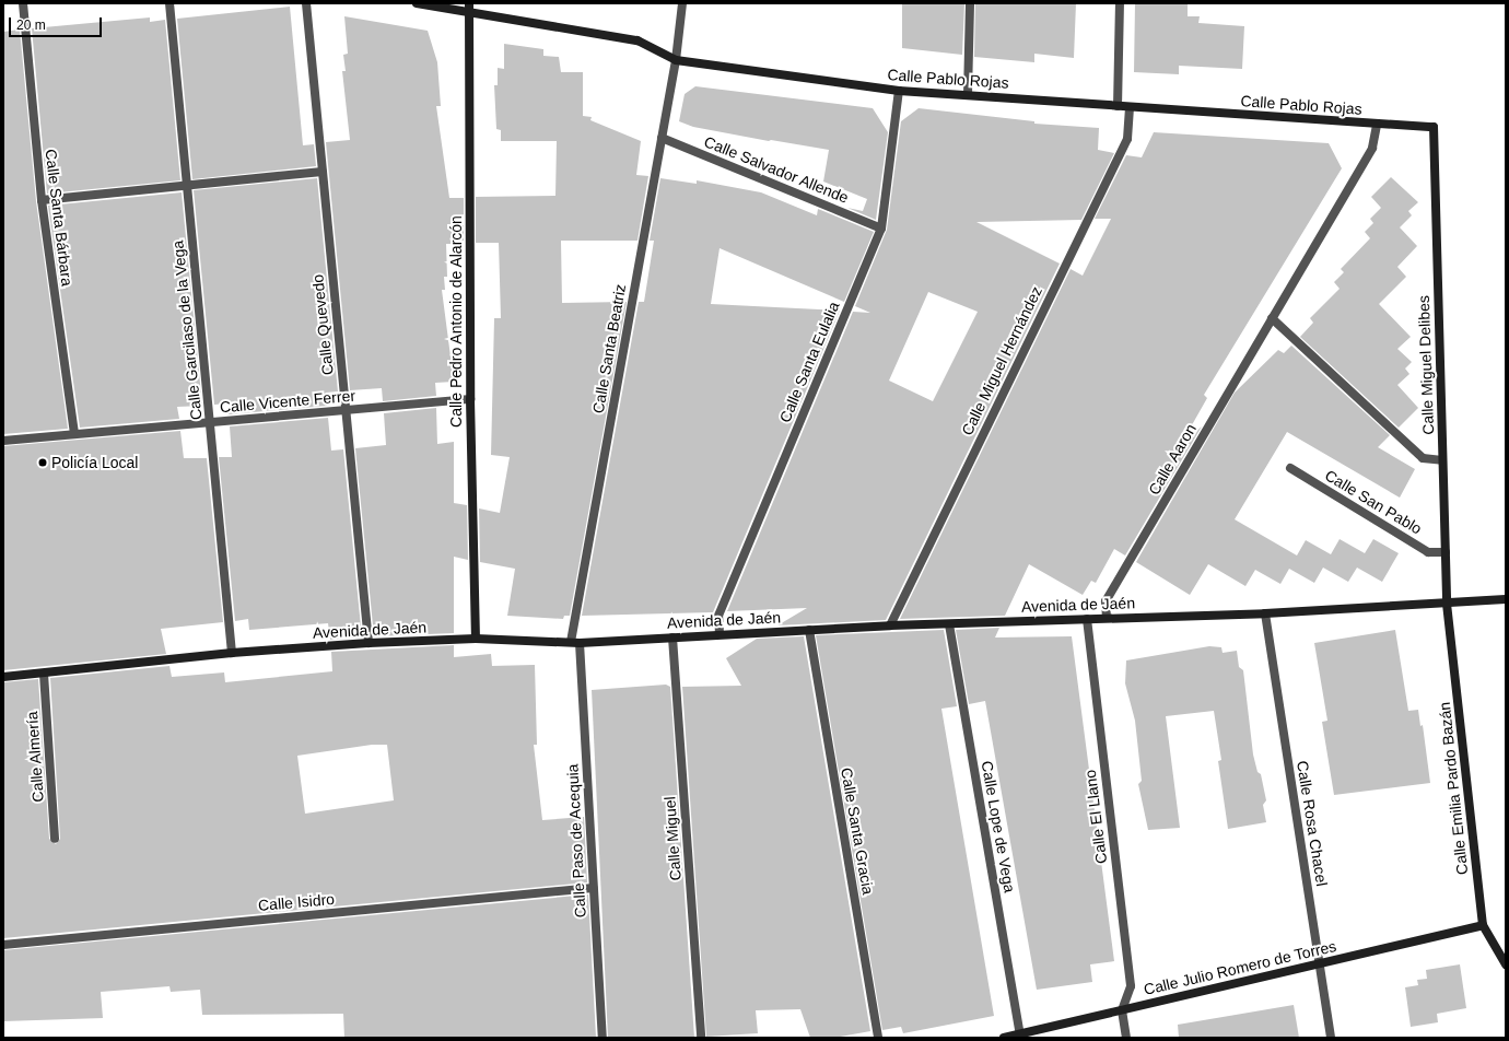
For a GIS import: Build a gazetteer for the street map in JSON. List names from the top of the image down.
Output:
{
  "streets": {
    "street": [
      "Calle Pablo Rojas",
      "Calle Salvador Allende",
      "Calle Santa Bárbara",
      "Calle Pedro Antonio de Alarcón",
      "Calle Quevedo",
      "Calle Garcilaso de la Vega",
      "Calle Santa Beatriz",
      "Calle Miguel Hernández",
      "Calle Santa Eulalia",
      "Calle Miguel Delibes",
      "Calle Vicente Ferrer",
      "Calle Aaron",
      "Calle San Pablo",
      "Avenida de Jaén",
      "Calle Almería",
      "Calle Emilia Pardo Bazán",
      "Calle El Llano",
      "Calle Rosa Chacel",
      "Calle Lope de Vega",
      "Calle Santa Gracia",
      "Calle Miguel",
      "Calle Paso de Acequia",
      "Calle Isidro",
      "Calle Julio Romero de Torres"
    ]
  },
  "crossings": [
    ["Calle Pablo Rojas", "Calle Pedro Antonio de Alarcón"],
    ["Calle Pablo Rojas", "Calle Santa Beatriz"],
    ["Calle Pablo Rojas", "Calle Miguel Hernández"],
    ["Calle Pablo Rojas", "Calle Santa Eulalia"],
    ["Calle Pablo Rojas", "Calle Miguel Delibes"],
    ["Calle Pablo Rojas", "Calle Aaron"],
    ["Calle Salvador Allende", "Calle Santa Beatriz"],
    ["Calle Salvador Allende", "Calle Santa Eulalia"],
    ["Calle Santa Bárbara", "Calle Vicente Ferrer"],
    ["Calle Pedro Antonio de Alarcón", "Calle Vicente Ferrer"],
    ["Calle Pedro Antonio de Alarcón", "Avenida de Jaén"],
    ["Calle Quevedo", "Calle Vicente Ferrer"],
    ["Calle Quevedo", "Avenida de Jaén"],
    ["Calle Garcilaso de la Vega", "Calle Vicente Ferrer"],
    ["Calle Garcilaso de la Vega", "Avenida de Jaén"],
    ["Calle Santa Beatriz", "Avenida de Jaén"],
    ["Calle Miguel Hernández", "Avenida de Jaén"],
    ["Calle Santa Eulalia", "Avenida de Jaén"],
    ["Calle Miguel Delibes", "Calle San Pablo"],
    ["Calle Miguel Delibes", "Avenida de Jaén"],
    ["Calle Miguel Delibes", "Calle Emilia Pardo Bazán"],
    ["Calle Aaron", "Avenida de Jaén"],
    ["Avenida de Jaén", "Calle Almería"],
    ["Avenida de Jaén", "Calle Emilia Pardo Bazán"],
    ["Avenida de Jaén", "Calle El Llano"],
    ["Avenida de Jaén", "Calle Rosa Chacel"],
    ["Avenida de Jaén", "Calle Lope de Vega"],
    ["Avenida de Jaén", "Calle Santa Gracia"],
    ["Avenida de Jaén", "Calle Miguel"],
    ["Avenida de Jaén", "Calle Paso de Acequia"],
    ["Calle Emilia Pardo Bazán", "Calle Julio Romero de Torres"],
    ["Calle El Llano", "Calle Julio Romero de Torres"],
    ["Calle Rosa Chacel", "Calle Julio Romero de Torres"],
    ["Calle Lope de Vega", "Calle Julio Romero de Torres"],
    ["Calle Paso de Acequia", "Calle Isidro"]
  ],
  "places": ["Policía Local"],
  "scale_bar": "20 m"
}
